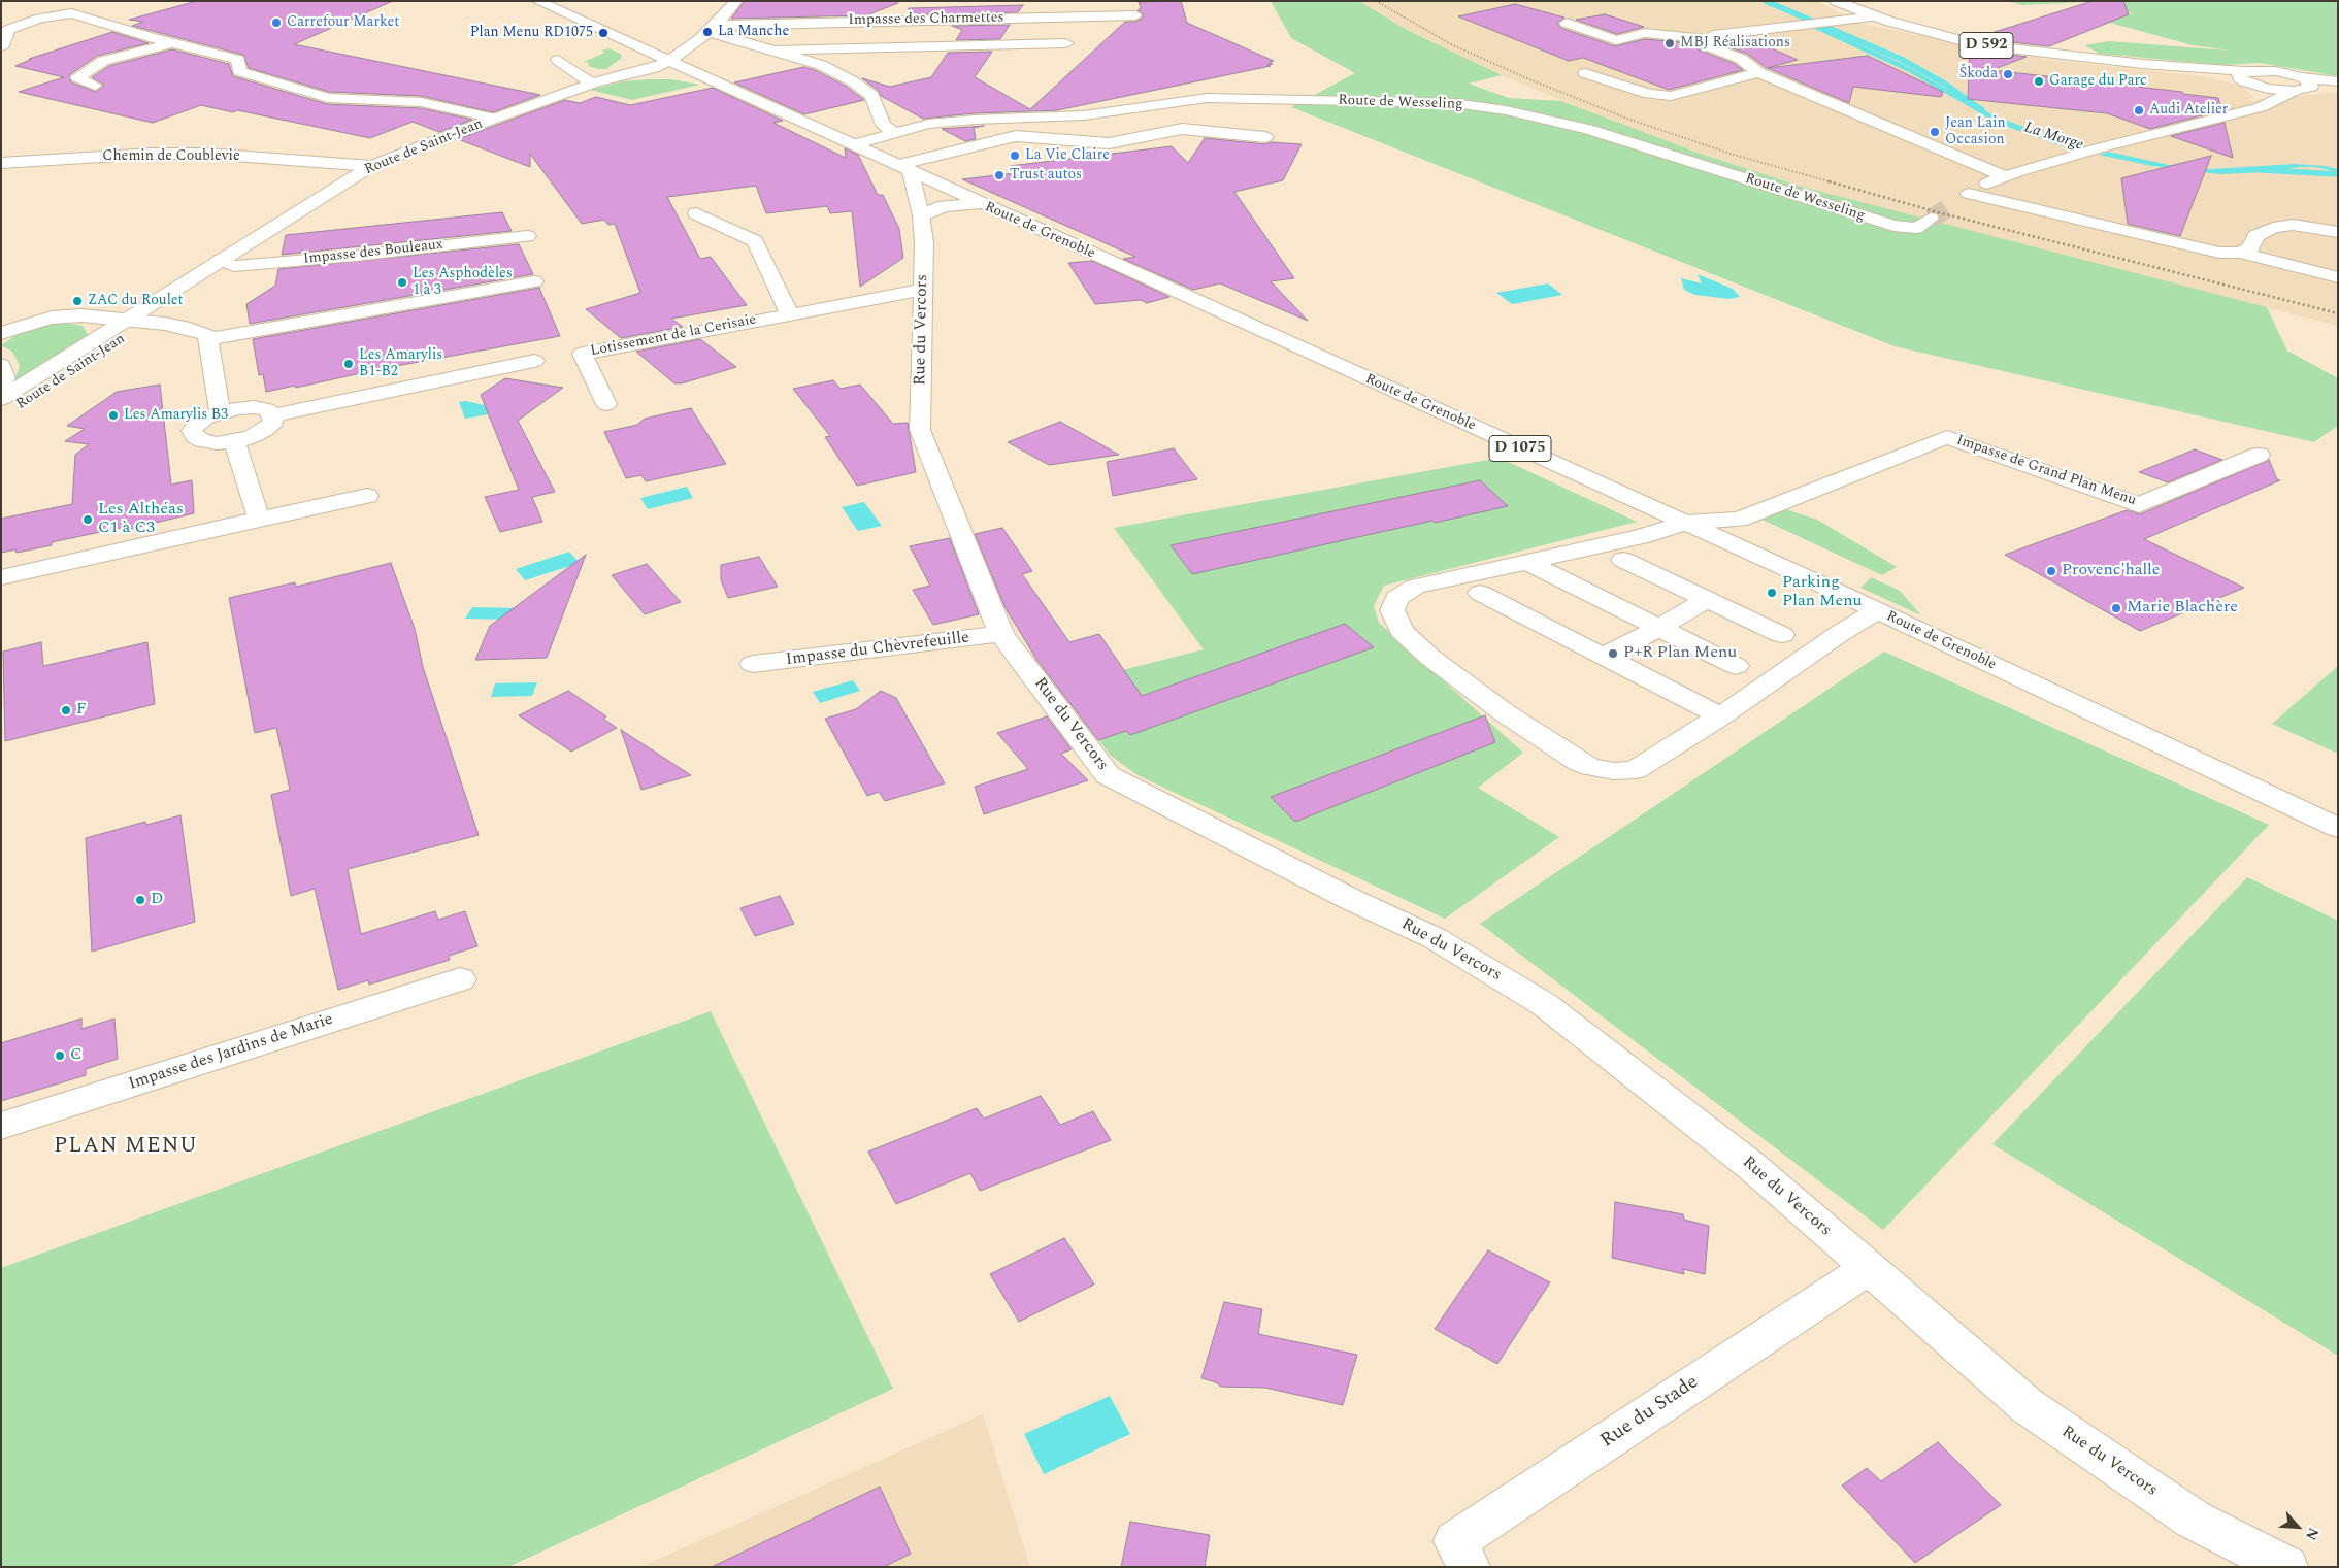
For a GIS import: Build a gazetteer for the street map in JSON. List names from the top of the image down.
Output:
{
  "streets": {
    "street": [
      "Impasse des Charmettes",
      "D 592",
      "Route de Wesseling",
      "Route de Saint-Jean",
      "Chemin de Coublevie",
      "Route de Grenoble",
      "Impasse des Bouleaux",
      "Rue du Vercors",
      "Lotissement de la Cerisaie",
      "D 1075",
      "Impasse de Grand Plan Menu",
      "Impasse du Chèvrefeuille",
      "Impasse des Jardins de Marie",
      "Rue du Stade"
    ]
  },
  "crossings": [
    ["Route de Wesseling", "Route de Grenoble"],
    ["Route de Saint-Jean", "Chemin de Coublevie"],
    ["Route de Saint-Jean", "Route de Grenoble"],
    ["Route de Saint-Jean", "Impasse des Bouleaux"],
    ["Route de Saint-Jean", "D 1075"],
    ["Route de Grenoble", "Rue du Vercors"],
    ["Route de Grenoble", "D 1075"],
    ["Route de Grenoble", "Impasse de Grand Plan Menu"],
    ["Rue du Vercors", "Lotissement de la Cerisaie"],
    ["Rue du Vercors", "Impasse du Chèvrefeuille"],
    ["Rue du Vercors", "Rue du Stade"]
  ],
  "districts": ["PLAN MENU"],
  "water": ["La Morge"],
  "places": [
    "Carrefour Market",
    "La Manche",
    "Plan Menu RD1075",
    "MBJ Réalisations",
    "Škoda",
    "Garage du Parc",
    "Audi Atelier",
    "Jean Lain Occasion",
    "La Vie Claire",
    "Trust autos",
    "Les Asphodèles 1 à 3",
    "ZAC du Roulet",
    "Les Amarylis B1-B2",
    "Les Amarylis B3",
    "Les Althéas C1 à C3",
    "Provenc'halle",
    "Parking Plan Menu",
    "Marie Blachère",
    "P+R Plan Menu",
    "F",
    "D",
    "C"
  ],
  "north": "bottom right"
}
